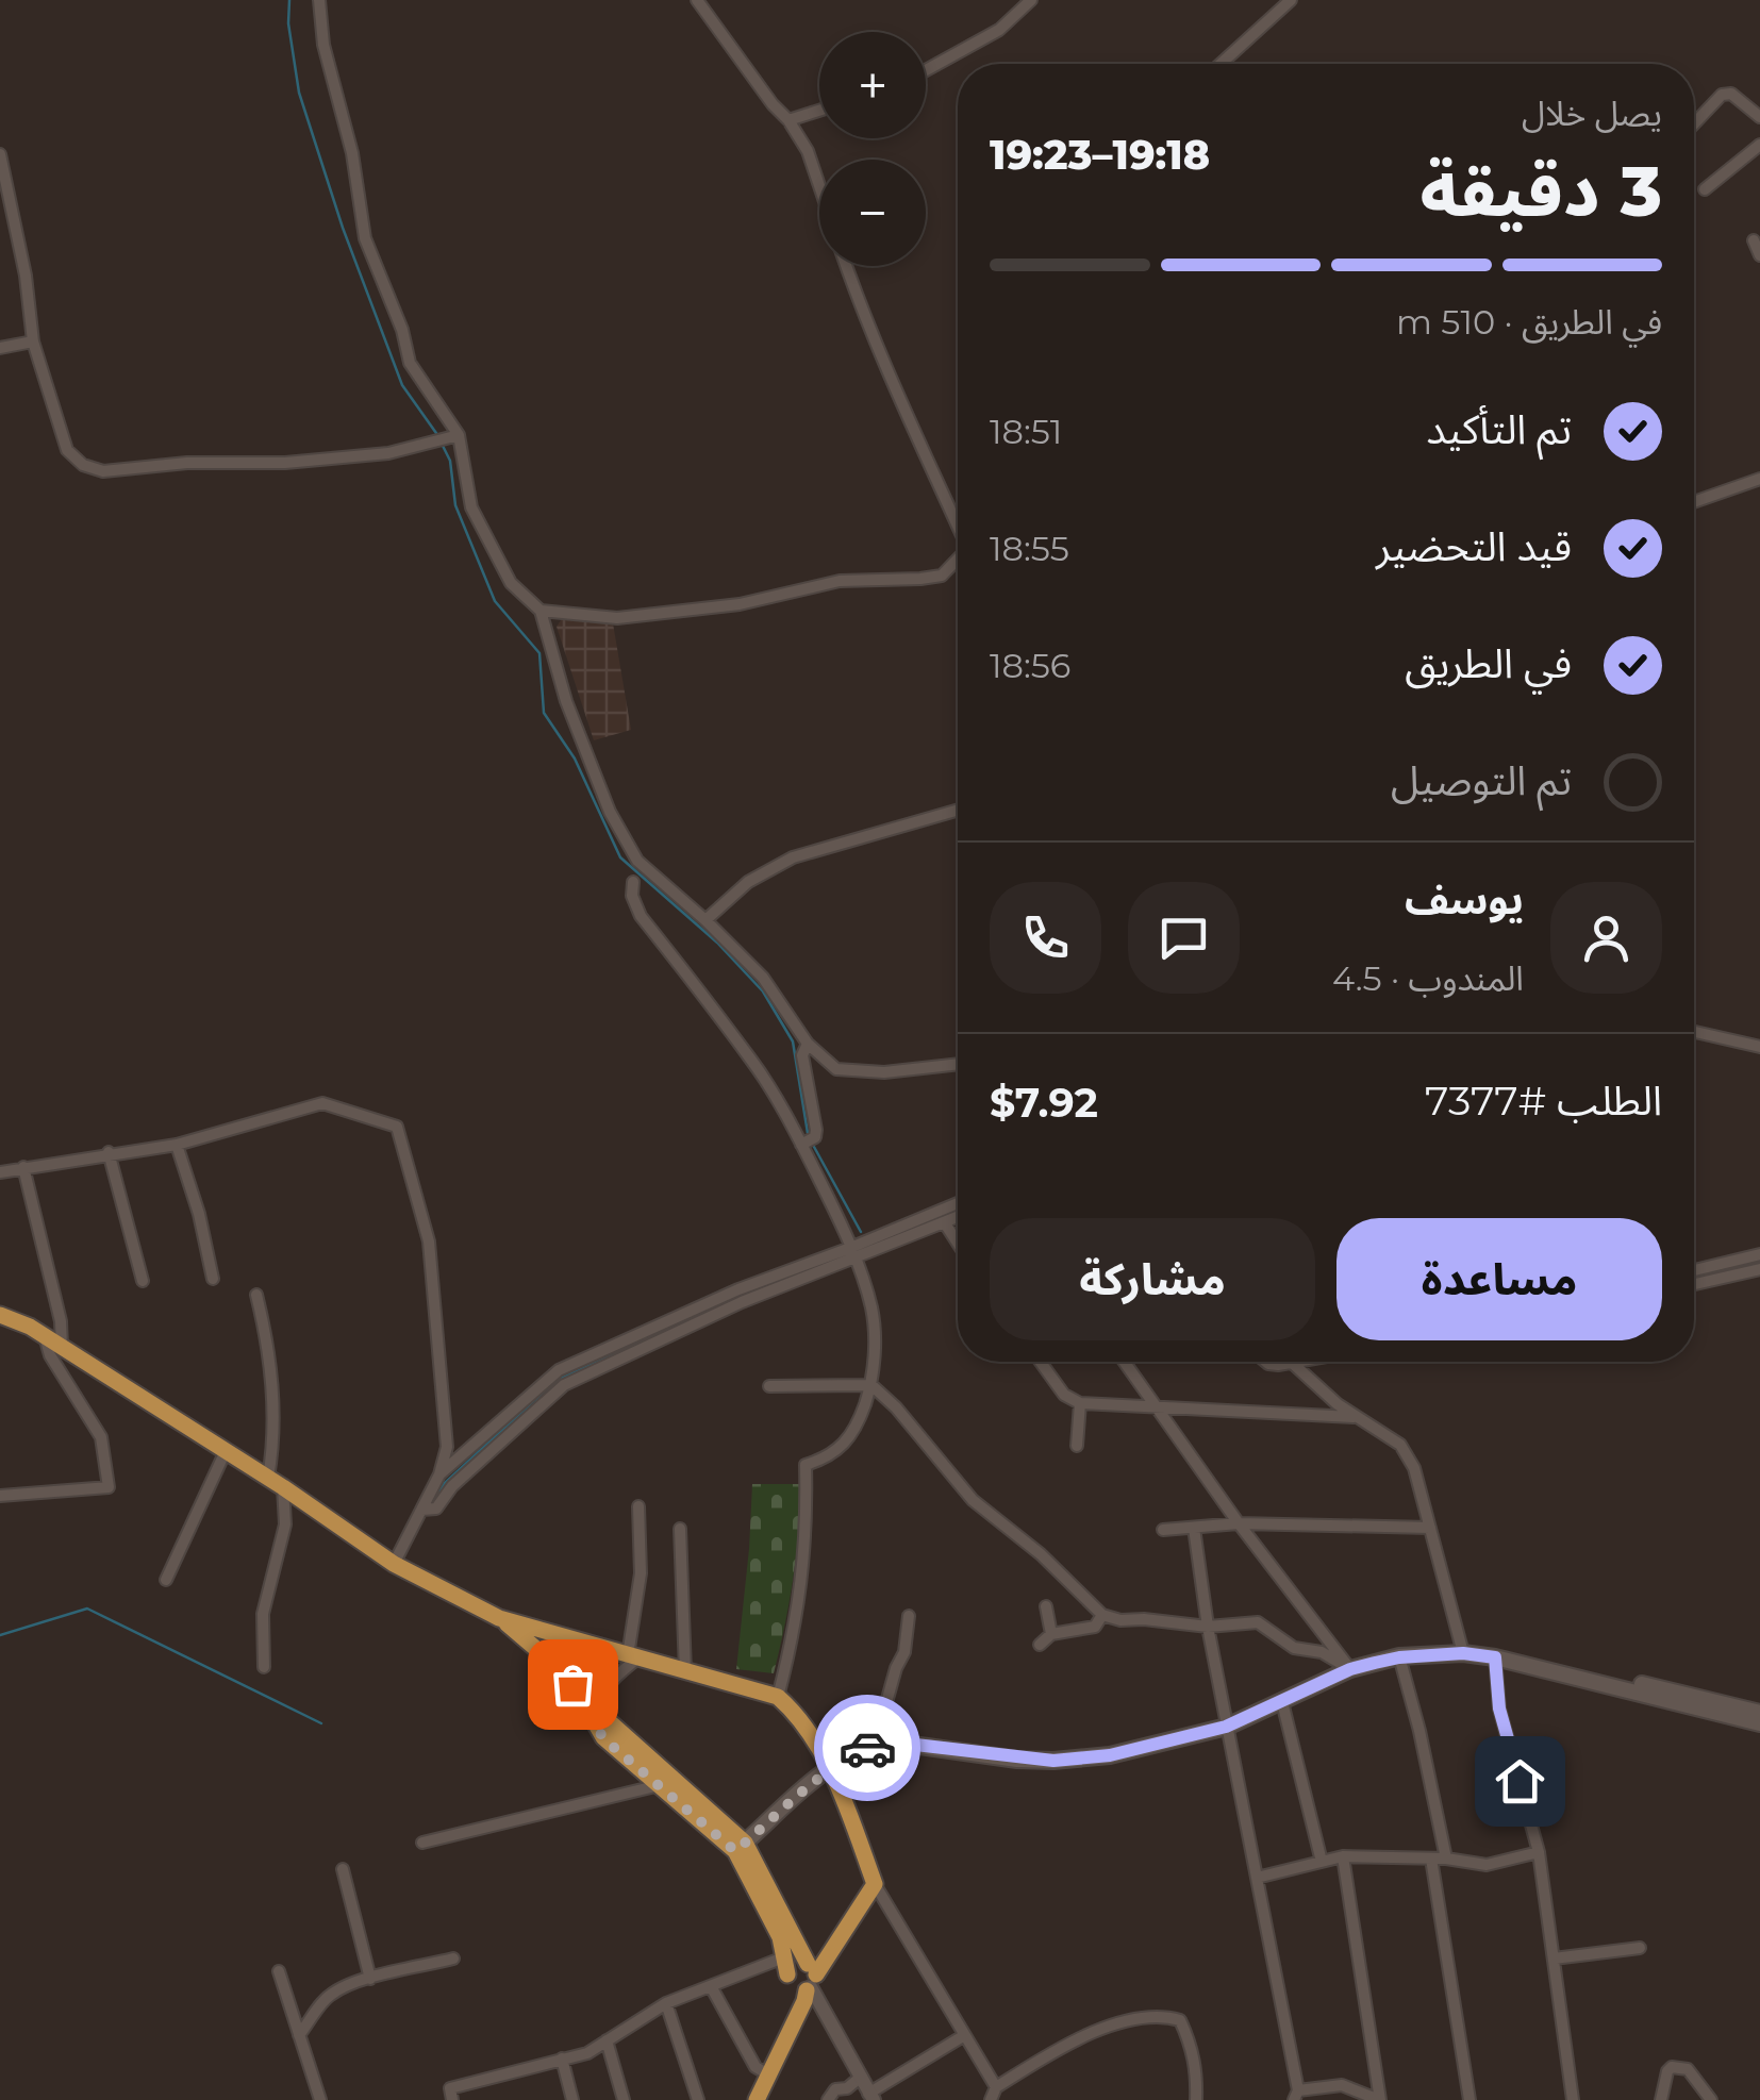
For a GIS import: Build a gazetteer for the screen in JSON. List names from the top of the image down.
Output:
{
  "page": {
    "map_buttons": ["+", "−"],
    "heading": ["3 دقيقة", "يصل خلال", "19:18–19:23"],
    "panel": [
      "يوسف",
      "المندوب · 4.5",
      "الطلب #7377",
      "$7.92"
    ],
    "bar": "في الطريق · 510 m",
    "list": [
      ["تم التأكيد", "18:51"],
      ["قيد التحضير", "18:55"],
      ["في الطريق", "18:56"],
      "تم التوصيل"
    ],
    "buttons": ["مساعدة", "مشاركة"]
  }
}
